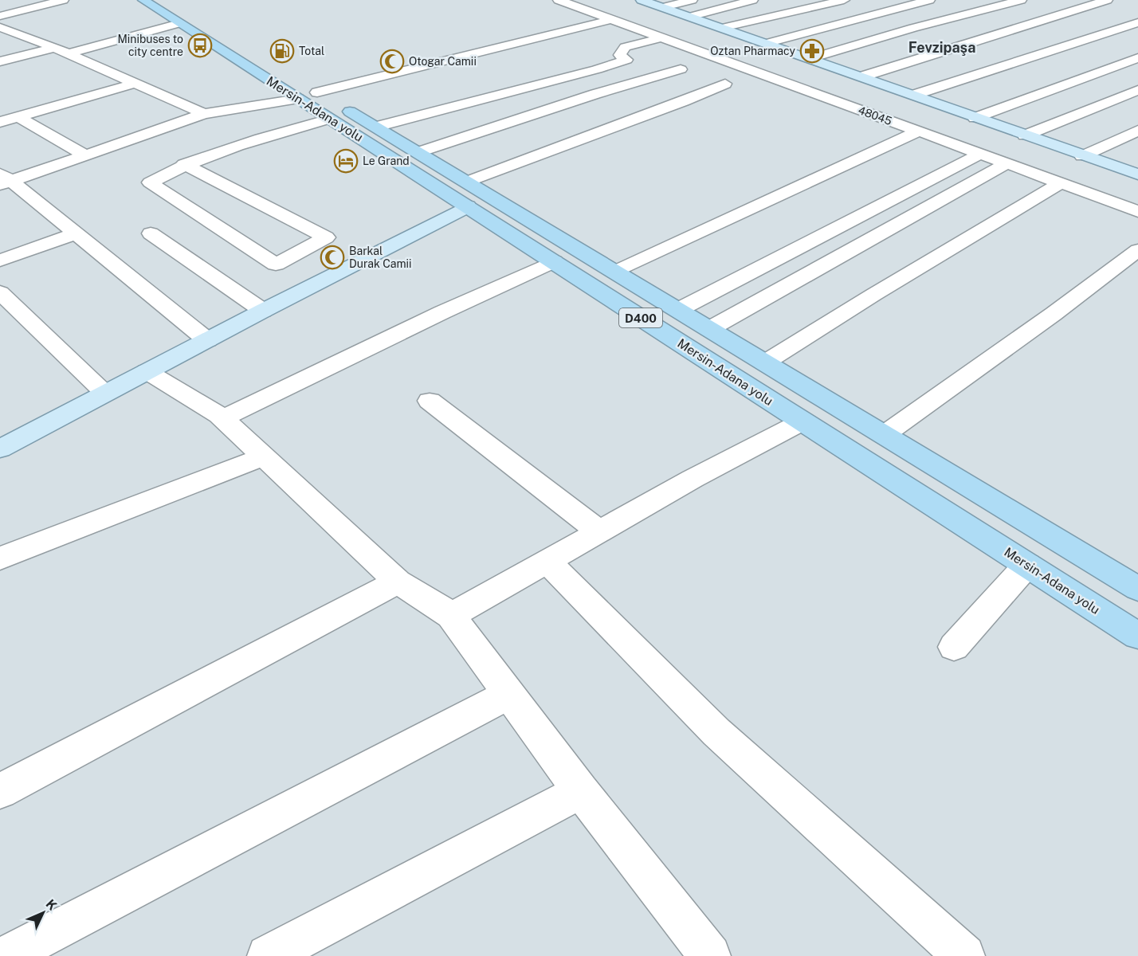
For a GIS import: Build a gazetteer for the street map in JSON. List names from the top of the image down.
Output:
{
  "streets": {
    "highway": ["Mersin-Adana yolu", "D400"],
    "street": ["48045"]
  },
  "districts": ["Fevzipaşa"],
  "places": {
    "bus stop": ["Minibuses to city centre"],
    "fuel station": ["Total"],
    "pharmacy": ["Oztan Pharmacy"],
    "mosque": ["Otogar Camii", "Barkal Durak Camii"],
    "hotel": ["Le Grand"]
  },
  "north": "top right"
}
